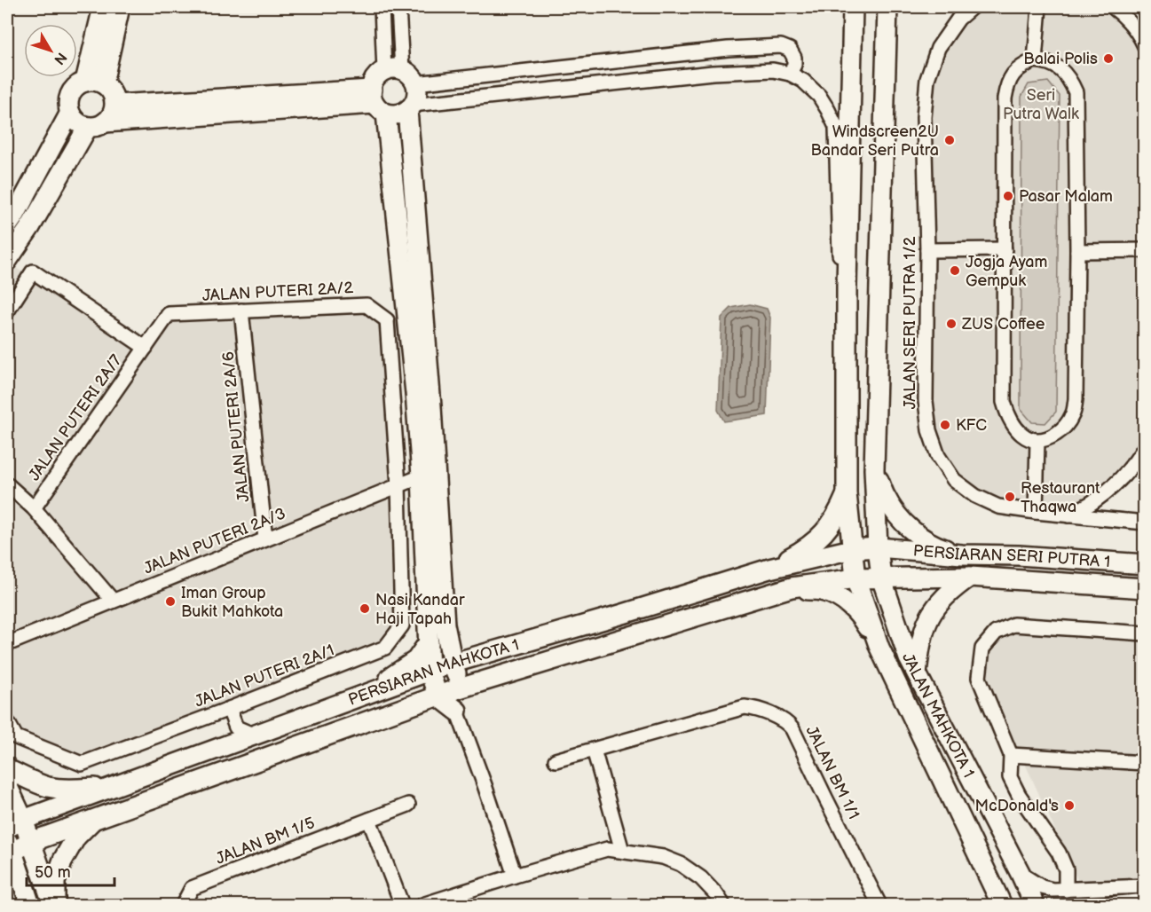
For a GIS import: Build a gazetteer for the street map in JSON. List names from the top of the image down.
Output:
{
  "streets": {
    "street": [
      "JALAN PUTERI 2A/2",
      "JALAN SERI PUTRA 1/2",
      "JALAN PUTERI 2A/7",
      "JALAN PUTERI 2A/6",
      "JALAN PUTERI 2A/3",
      "PERSIARAN SERI PUTRA 1",
      "PERSIARAN MAHKOTA 1",
      "JALAN PUTERI 2A/1",
      "JALAN MAHKOTA 1",
      "JALAN BM 1/1",
      "JALAN BM 1/5"
    ]
  },
  "crossings": [
    ["JALAN PUTERI 2A/2", "JALAN PUTERI 2A/7"],
    ["JALAN PUTERI 2A/2", "JALAN PUTERI 2A/6"],
    ["JALAN PUTERI 2A/2", "JALAN PUTERI 2A/3"],
    ["JALAN PUTERI 2A/2", "JALAN PUTERI 2A/1"],
    ["JALAN PUTERI 2A/6", "JALAN PUTERI 2A/3"],
    ["JALAN PUTERI 2A/3", "JALAN PUTERI 2A/1"],
    ["PERSIARAN SERI PUTRA 1", "PERSIARAN MAHKOTA 1"],
    ["PERSIARAN SERI PUTRA 1", "JALAN MAHKOTA 1"],
    ["PERSIARAN MAHKOTA 1", "JALAN MAHKOTA 1"]
  ],
  "parks": ["Seri Putra Walk"],
  "places": [
    "Balai Polis",
    "Windscreen2U Bandar Seri Putra",
    "Pasar Malam",
    "Jogja Ayam Gempuk",
    "ZUS Coffee",
    "KFC",
    "Restaurant Thaqwa",
    "Iman Group Bukit Mahkota",
    "Nasi Kandar Haji Tapah",
    "McDonald's"
  ],
  "scale_bar": "50 m",
  "north": "bottom right"
}
